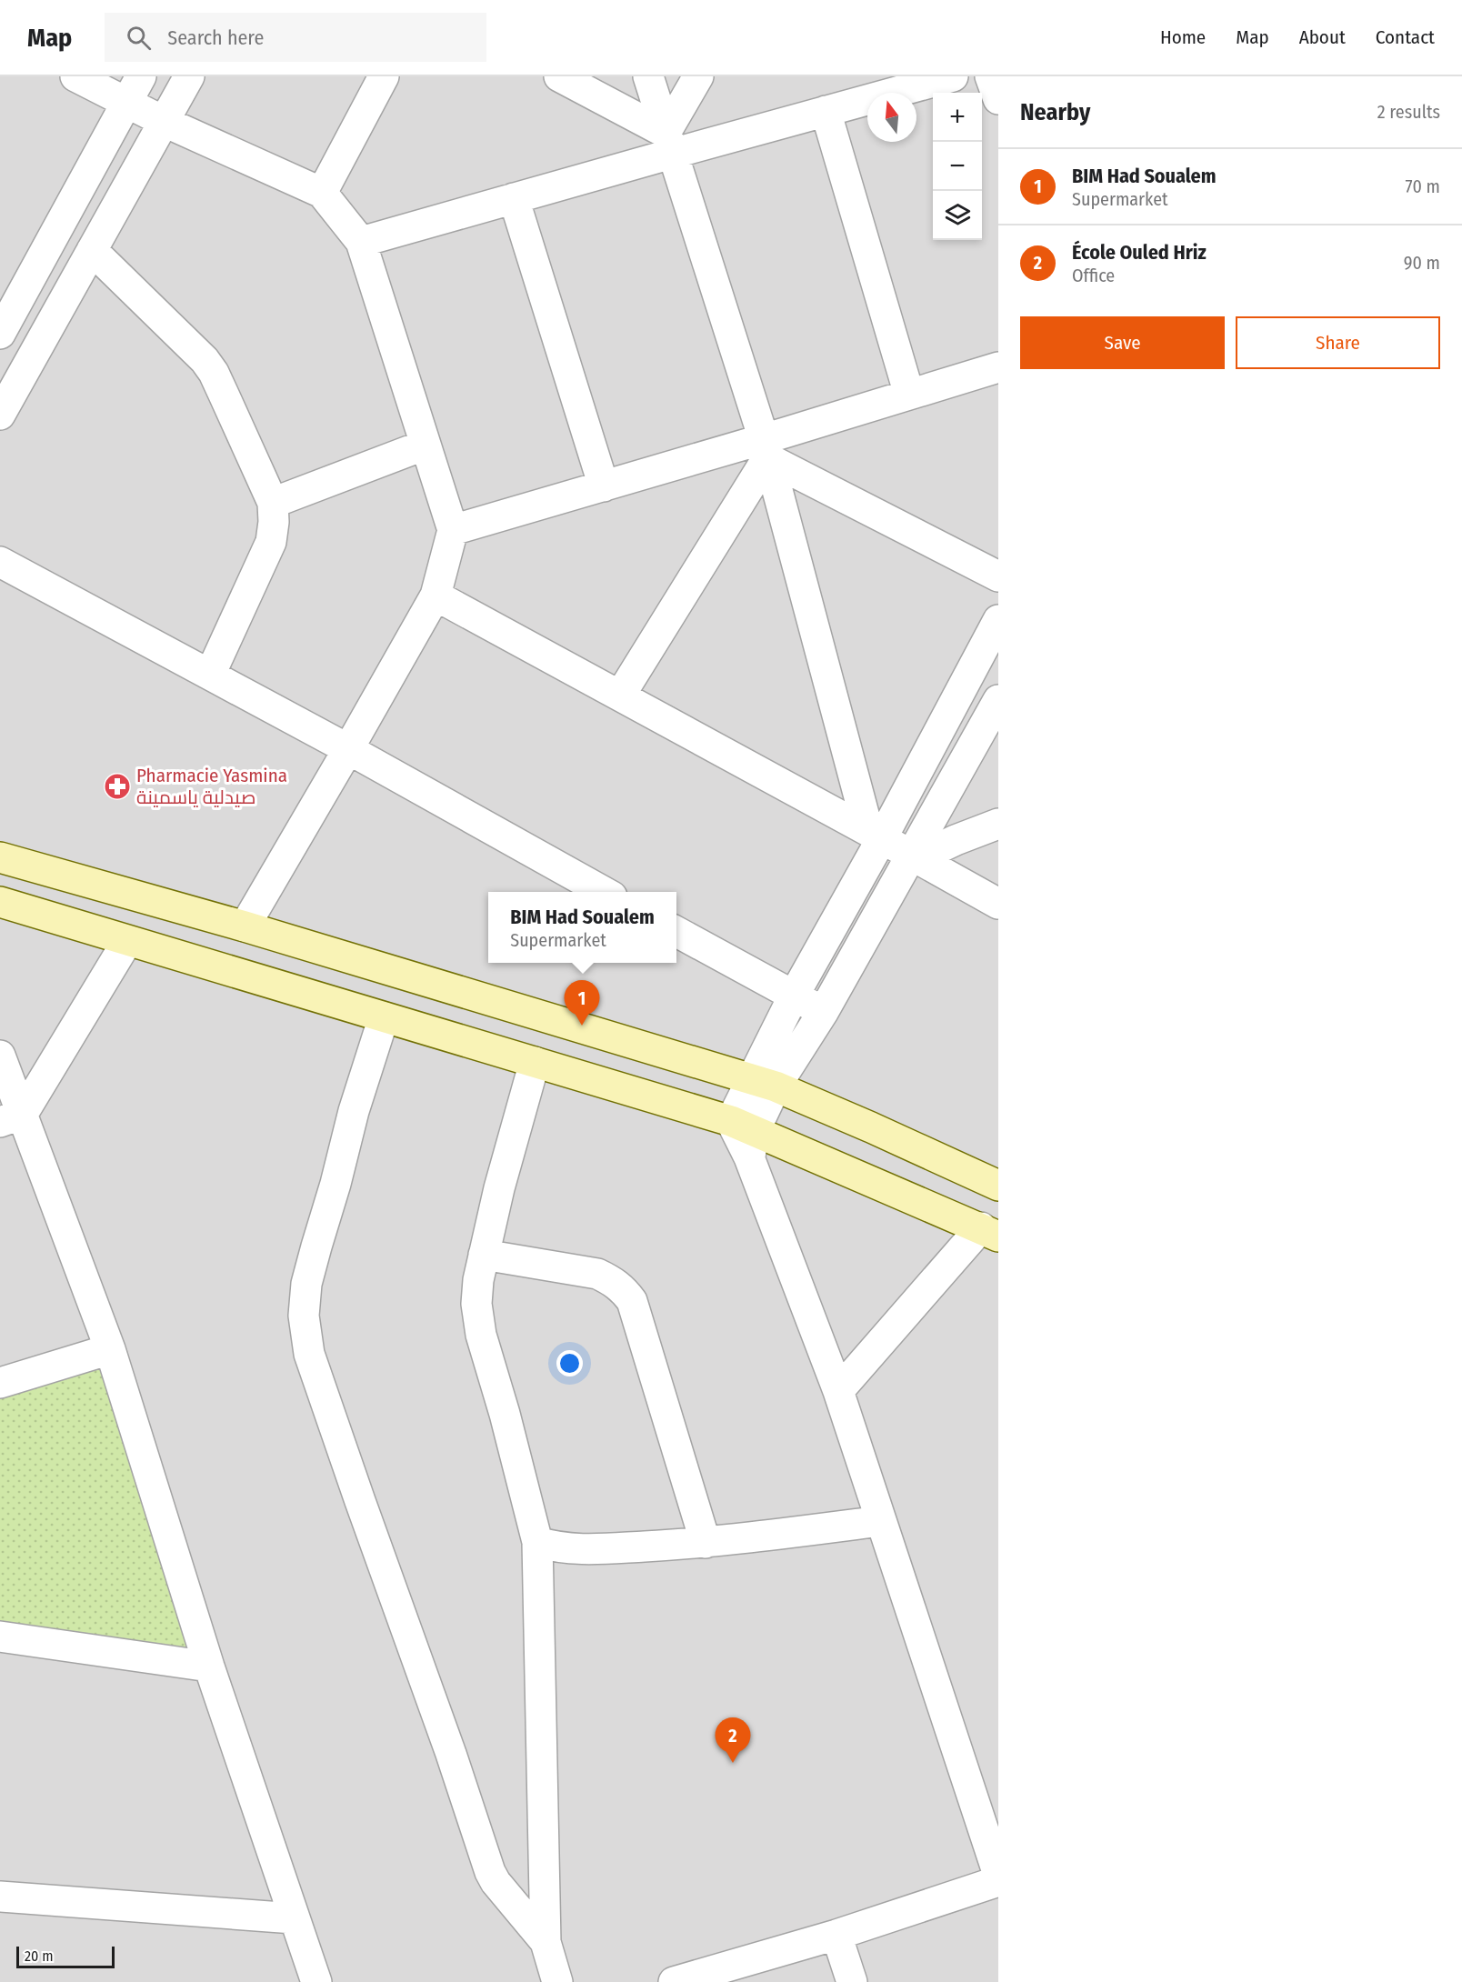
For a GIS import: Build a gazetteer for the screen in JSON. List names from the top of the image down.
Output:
{
  "places": {
    "pharmacy": ["Pharmacie Yasmina صيدلية ياسمينة"]
  },
  "scale_bar": "20 m",
  "north": "top",
  "page": {
    "header": "Map",
    "search": "Search here",
    "nav": [
      "Home",
      "Map",
      "About",
      "Contact"
    ],
    "heading": ["Nearby", "2 results"],
    "map_buttons": ["+", "−"],
    "list": [
      {
        "mark": "1",
        "name": "BIM Had Soualem",
        "note": "Supermarket",
        "value": "70 m"
      },
      {
        "mark": "2",
        "name": "École Ouled Hriz",
        "note": "Office",
        "value": "90 m"
      }
    ],
    "buttons": ["Save", "Share"],
    "popup": ["BIM Had Soualem", "Supermarket"],
    "pins": ["1", "2"],
    "scale": "20 m"
  }
}
